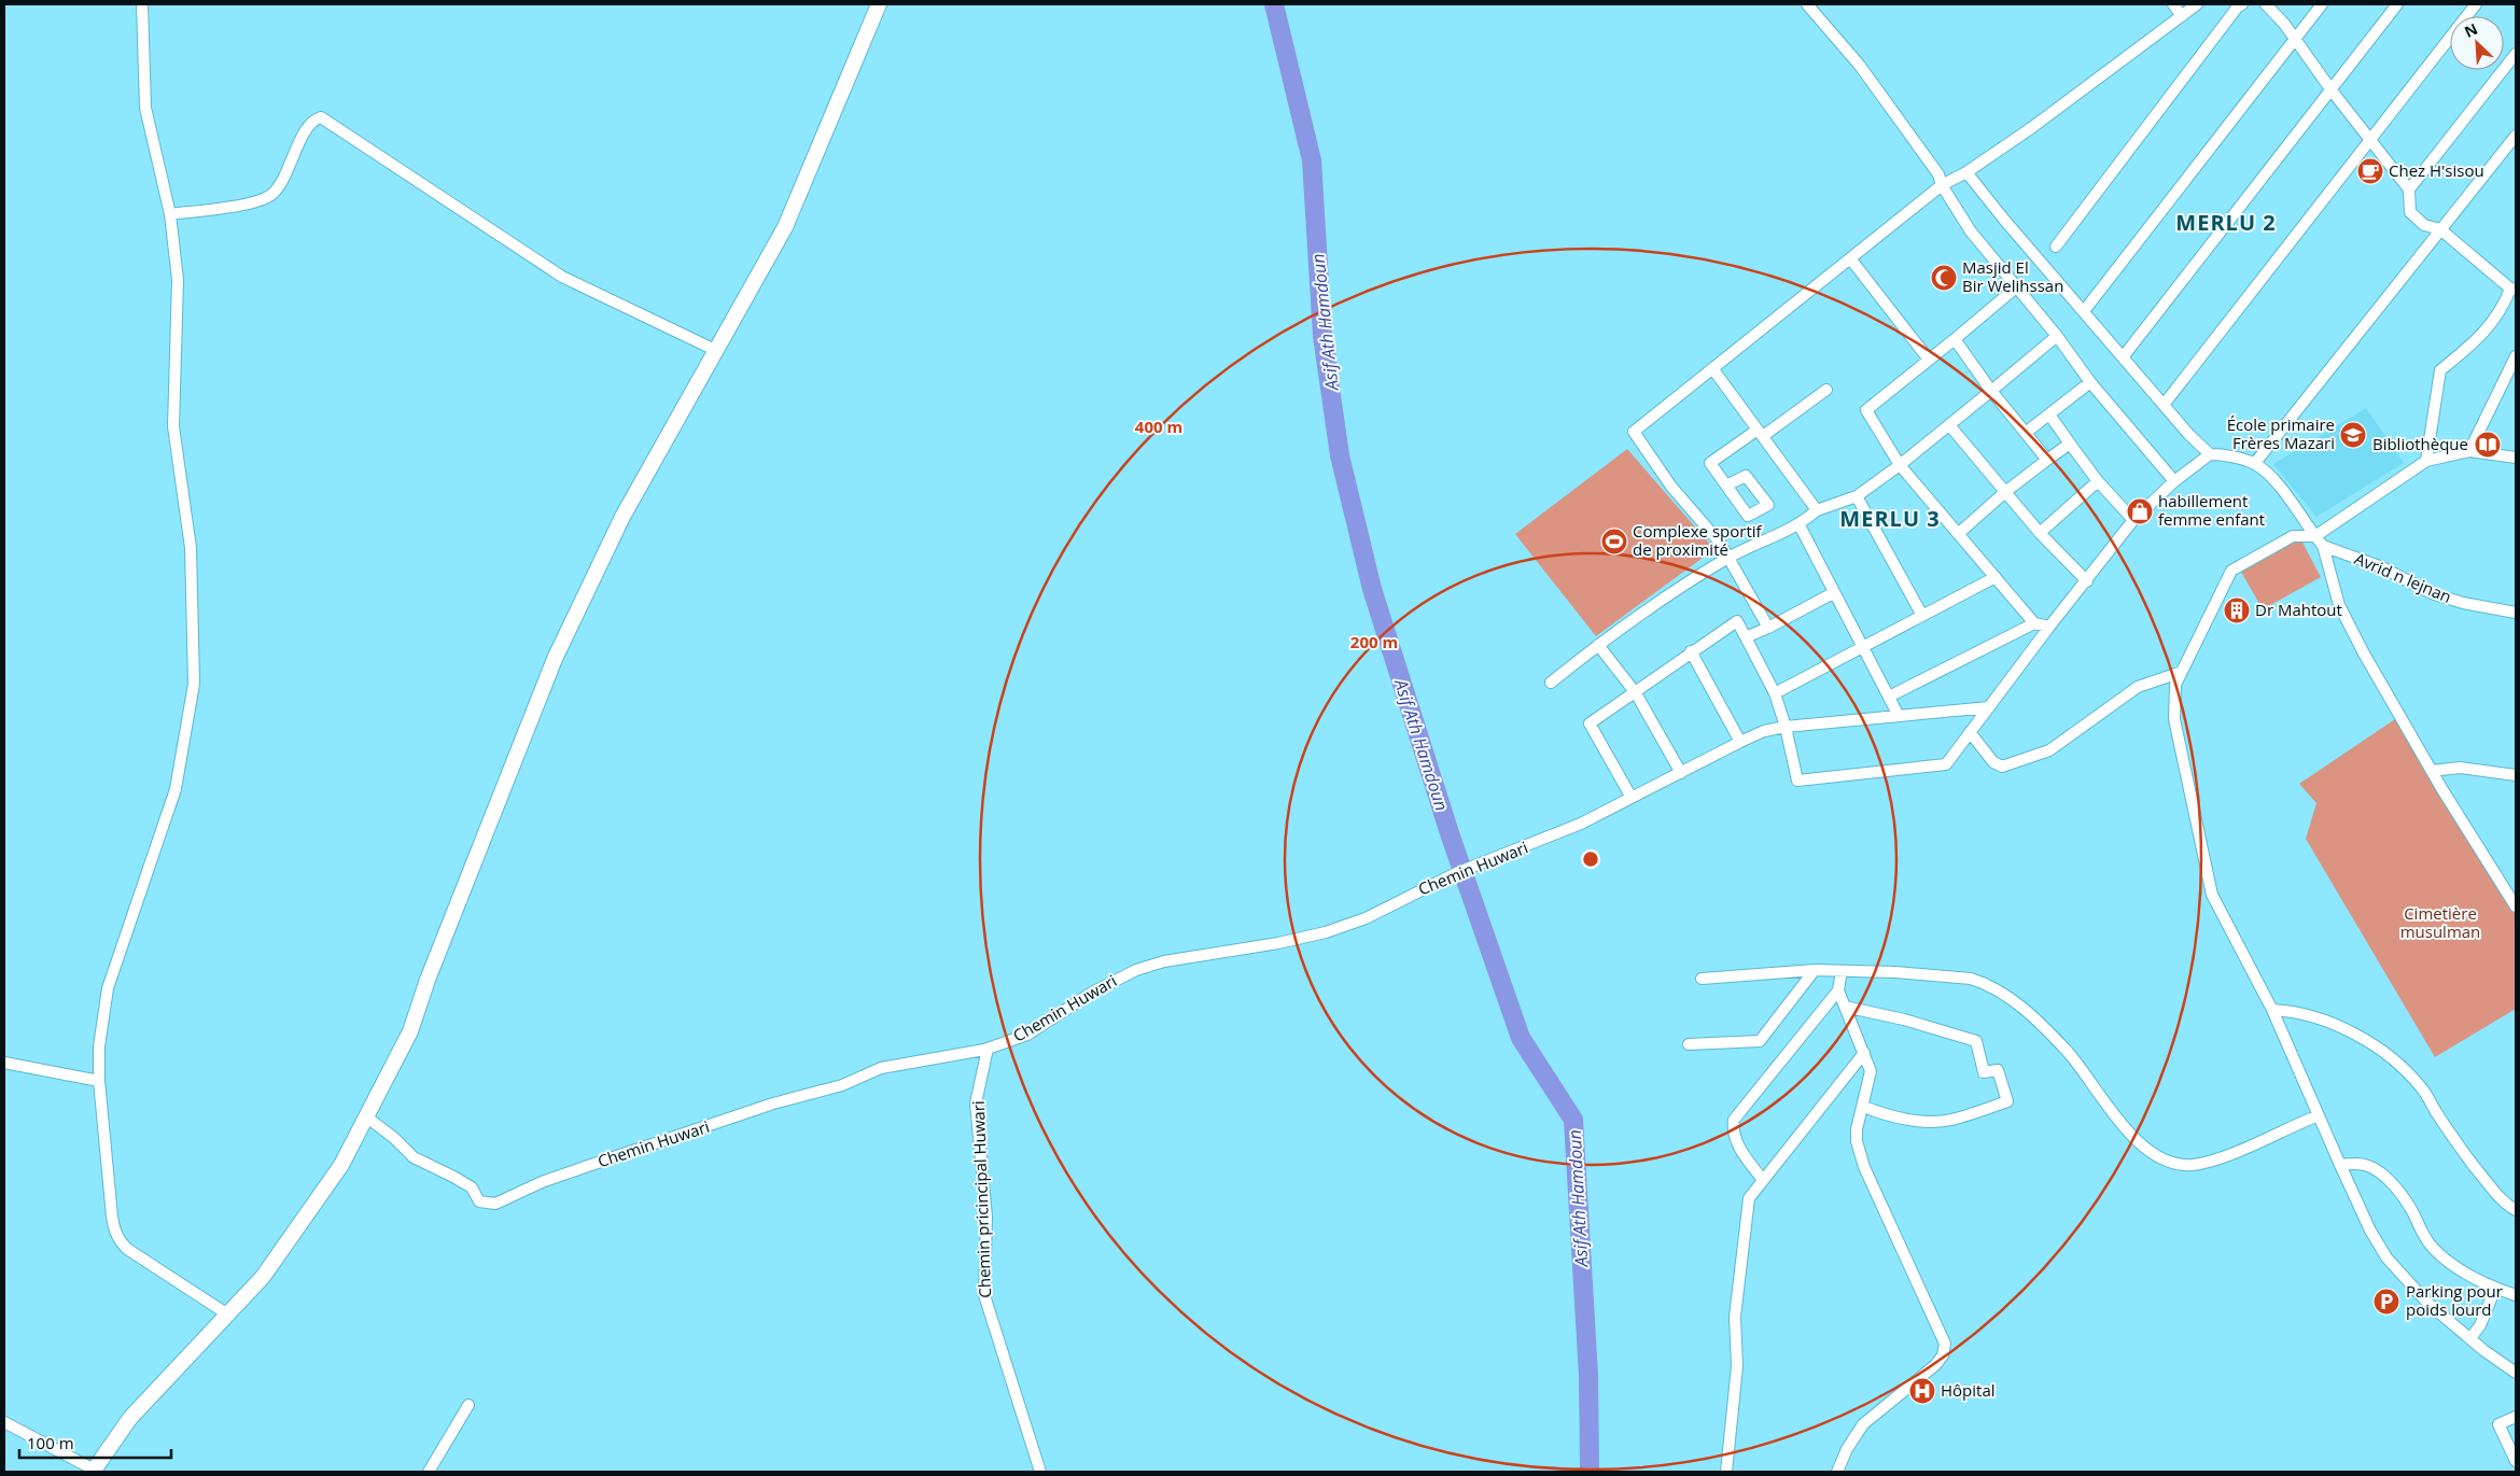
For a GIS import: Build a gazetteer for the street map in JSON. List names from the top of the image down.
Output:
{
  "streets": {
    "street": ["Avrid n lejnan", "Chemin Huwari", "Chemin pricincipal Huwari"]
  },
  "crossings": [
    ["Chemin Huwari", "Chemin pricincipal Huwari"]
  ],
  "districts": ["MERLU 2", "MERLU 3"],
  "water": ["Asif Ath Hamdoun"],
  "parks": ["Cimetière musulman"],
  "places": {
    "cafe": ["Chez H'sisou"],
    "mosque": ["Masjid El Bir Welihssan"],
    "school or university": ["École primaire Frères Mazari"],
    "library": ["Bibliothèque"],
    "shop": ["habillement femme enfant"],
    "sports": ["Complexe sportif de proximité"],
    "building": ["Dr Mahtout"],
    "parking": ["Parking pour poids lourd"],
    "hospital": ["Hôpital"]
  },
  "scale_bar": "100 m",
  "north": "top left",
  "rings": ["400 m", "200 m"]
}
